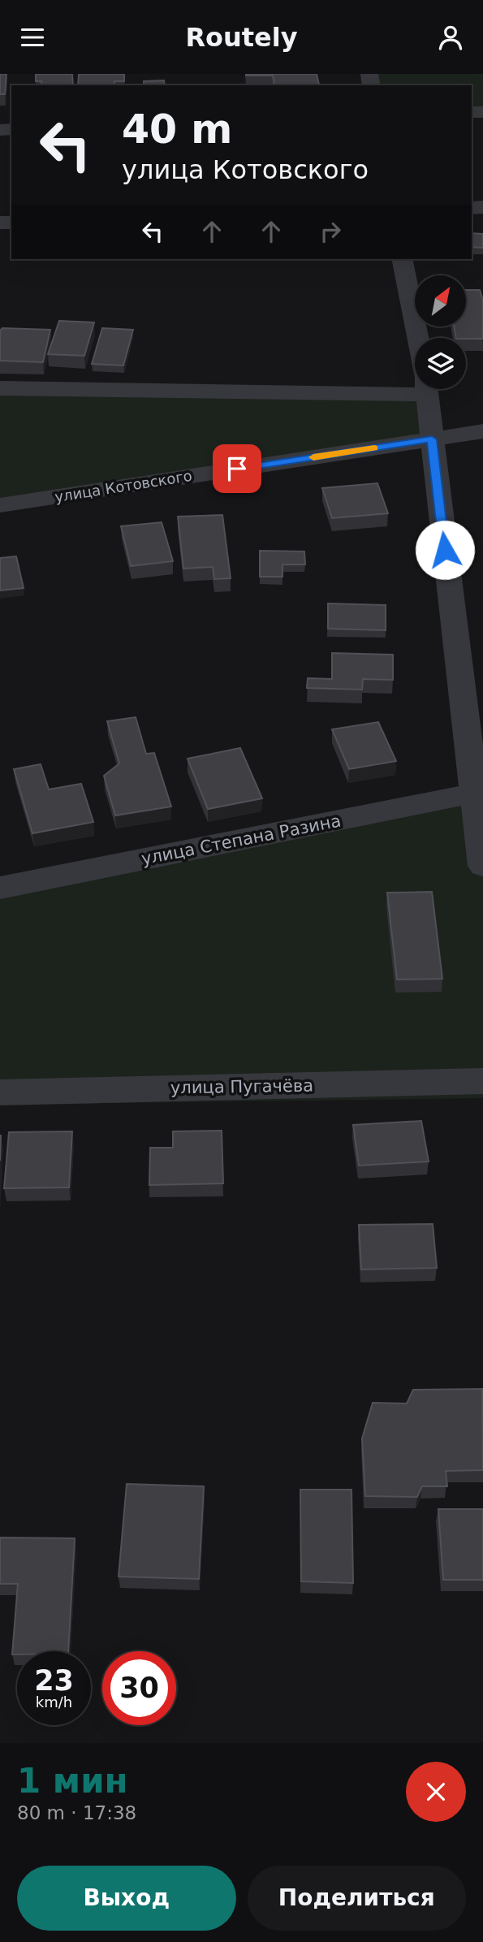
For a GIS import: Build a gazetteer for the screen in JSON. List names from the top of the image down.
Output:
{
  "streets": {
    "street": ["улица Котовского", "улица Степана Разина", "улица Пугачёва"]
  },
  "north": "top right",
  "page": {
    "header": "Routely",
    "turn": ["40 m", "улица Котовского"],
    "speed": "23 km/h",
    "limit": "30",
    "heading": ["1 мин", "80 m · 17:38"],
    "buttons": ["Выход", "Поделиться"]
  }
}
